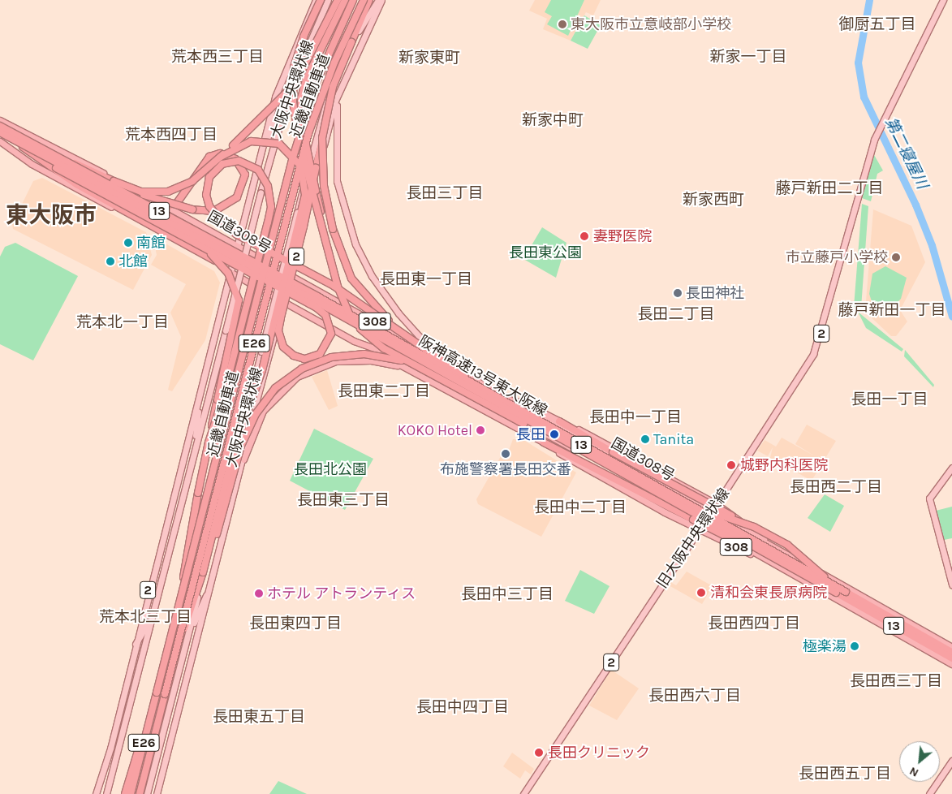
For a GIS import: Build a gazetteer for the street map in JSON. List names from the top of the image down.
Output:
{
  "streets": {
    "highway": [
      "近畿自動車道",
      "13",
      "国道308号",
      "308",
      "E26",
      "阪神高速13号東大阪線"
    ],
    "main road": ["大阪中央環状線", "2", "旧大阪中央環状線"]
  },
  "crossings": [
    ["国道308号", "2"],
    ["国道308号", "308"],
    ["国道308号", "旧大阪中央環状線"],
    ["308", "旧大阪中央環状線"]
  ],
  "districts": [
    "御厨五丁目",
    "荒本西三丁目",
    "新家一丁目",
    "新家東町",
    "新家中町",
    "荒本西四丁目",
    "藤戸新田二丁目",
    "長田三丁目",
    "新家西町",
    "東大阪市",
    "長田東一丁目",
    "藤戸新田一丁目",
    "長田二丁目",
    "荒本北一丁目",
    "長田東二丁目",
    "長田一丁目",
    "長田中一丁目",
    "長田西二丁目",
    "長田東三丁目",
    "長田中二丁目",
    "長田中三丁目",
    "荒本北三丁目",
    "長田東四丁目",
    "長田西四丁目",
    "長田西三丁目",
    "長田西六丁目",
    "長田中四丁目",
    "長田東五丁目",
    "長田西五丁目"
  ],
  "water": ["第二寝屋川"],
  "parks": ["長田東公園", "長田北公園"],
  "places": [
    "東大阪市立意岐部小学校",
    "妻野医院",
    "南館",
    "市立藤戸小学校",
    "北館",
    "長田神社",
    "KOKO Hotel",
    "長田",
    "Tanita",
    "布施警察署長田交番",
    "城野内科医院",
    "清和会東長原病院",
    "ホテル アトランティス",
    "極楽湯",
    "長田クリニック"
  ],
  "north": "bottom left"
}
